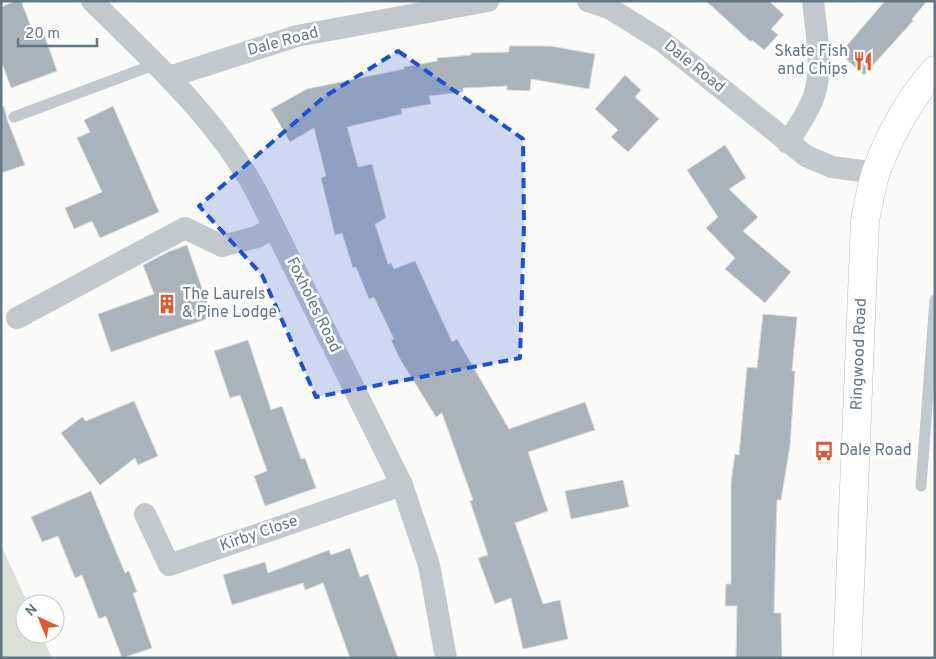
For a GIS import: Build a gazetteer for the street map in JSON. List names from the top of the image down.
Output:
{
  "streets": {
    "main road": ["Ringwood Road"],
    "street": ["Dale Road", "Foxholes Road", "Kirby Close"]
  },
  "crossings": [
    ["Dale Road", "Foxholes Road"],
    ["Dale Road", "Ringwood Road"],
    ["Foxholes Road", "Kirby Close"]
  ],
  "places": {
    "restaurant": ["Skate Fish and Chips"],
    "building": ["The Laurels & Pine Lodge"],
    "bus stop": ["Dale Road"]
  },
  "scale_bar": "20 m",
  "north": "top left"
}
